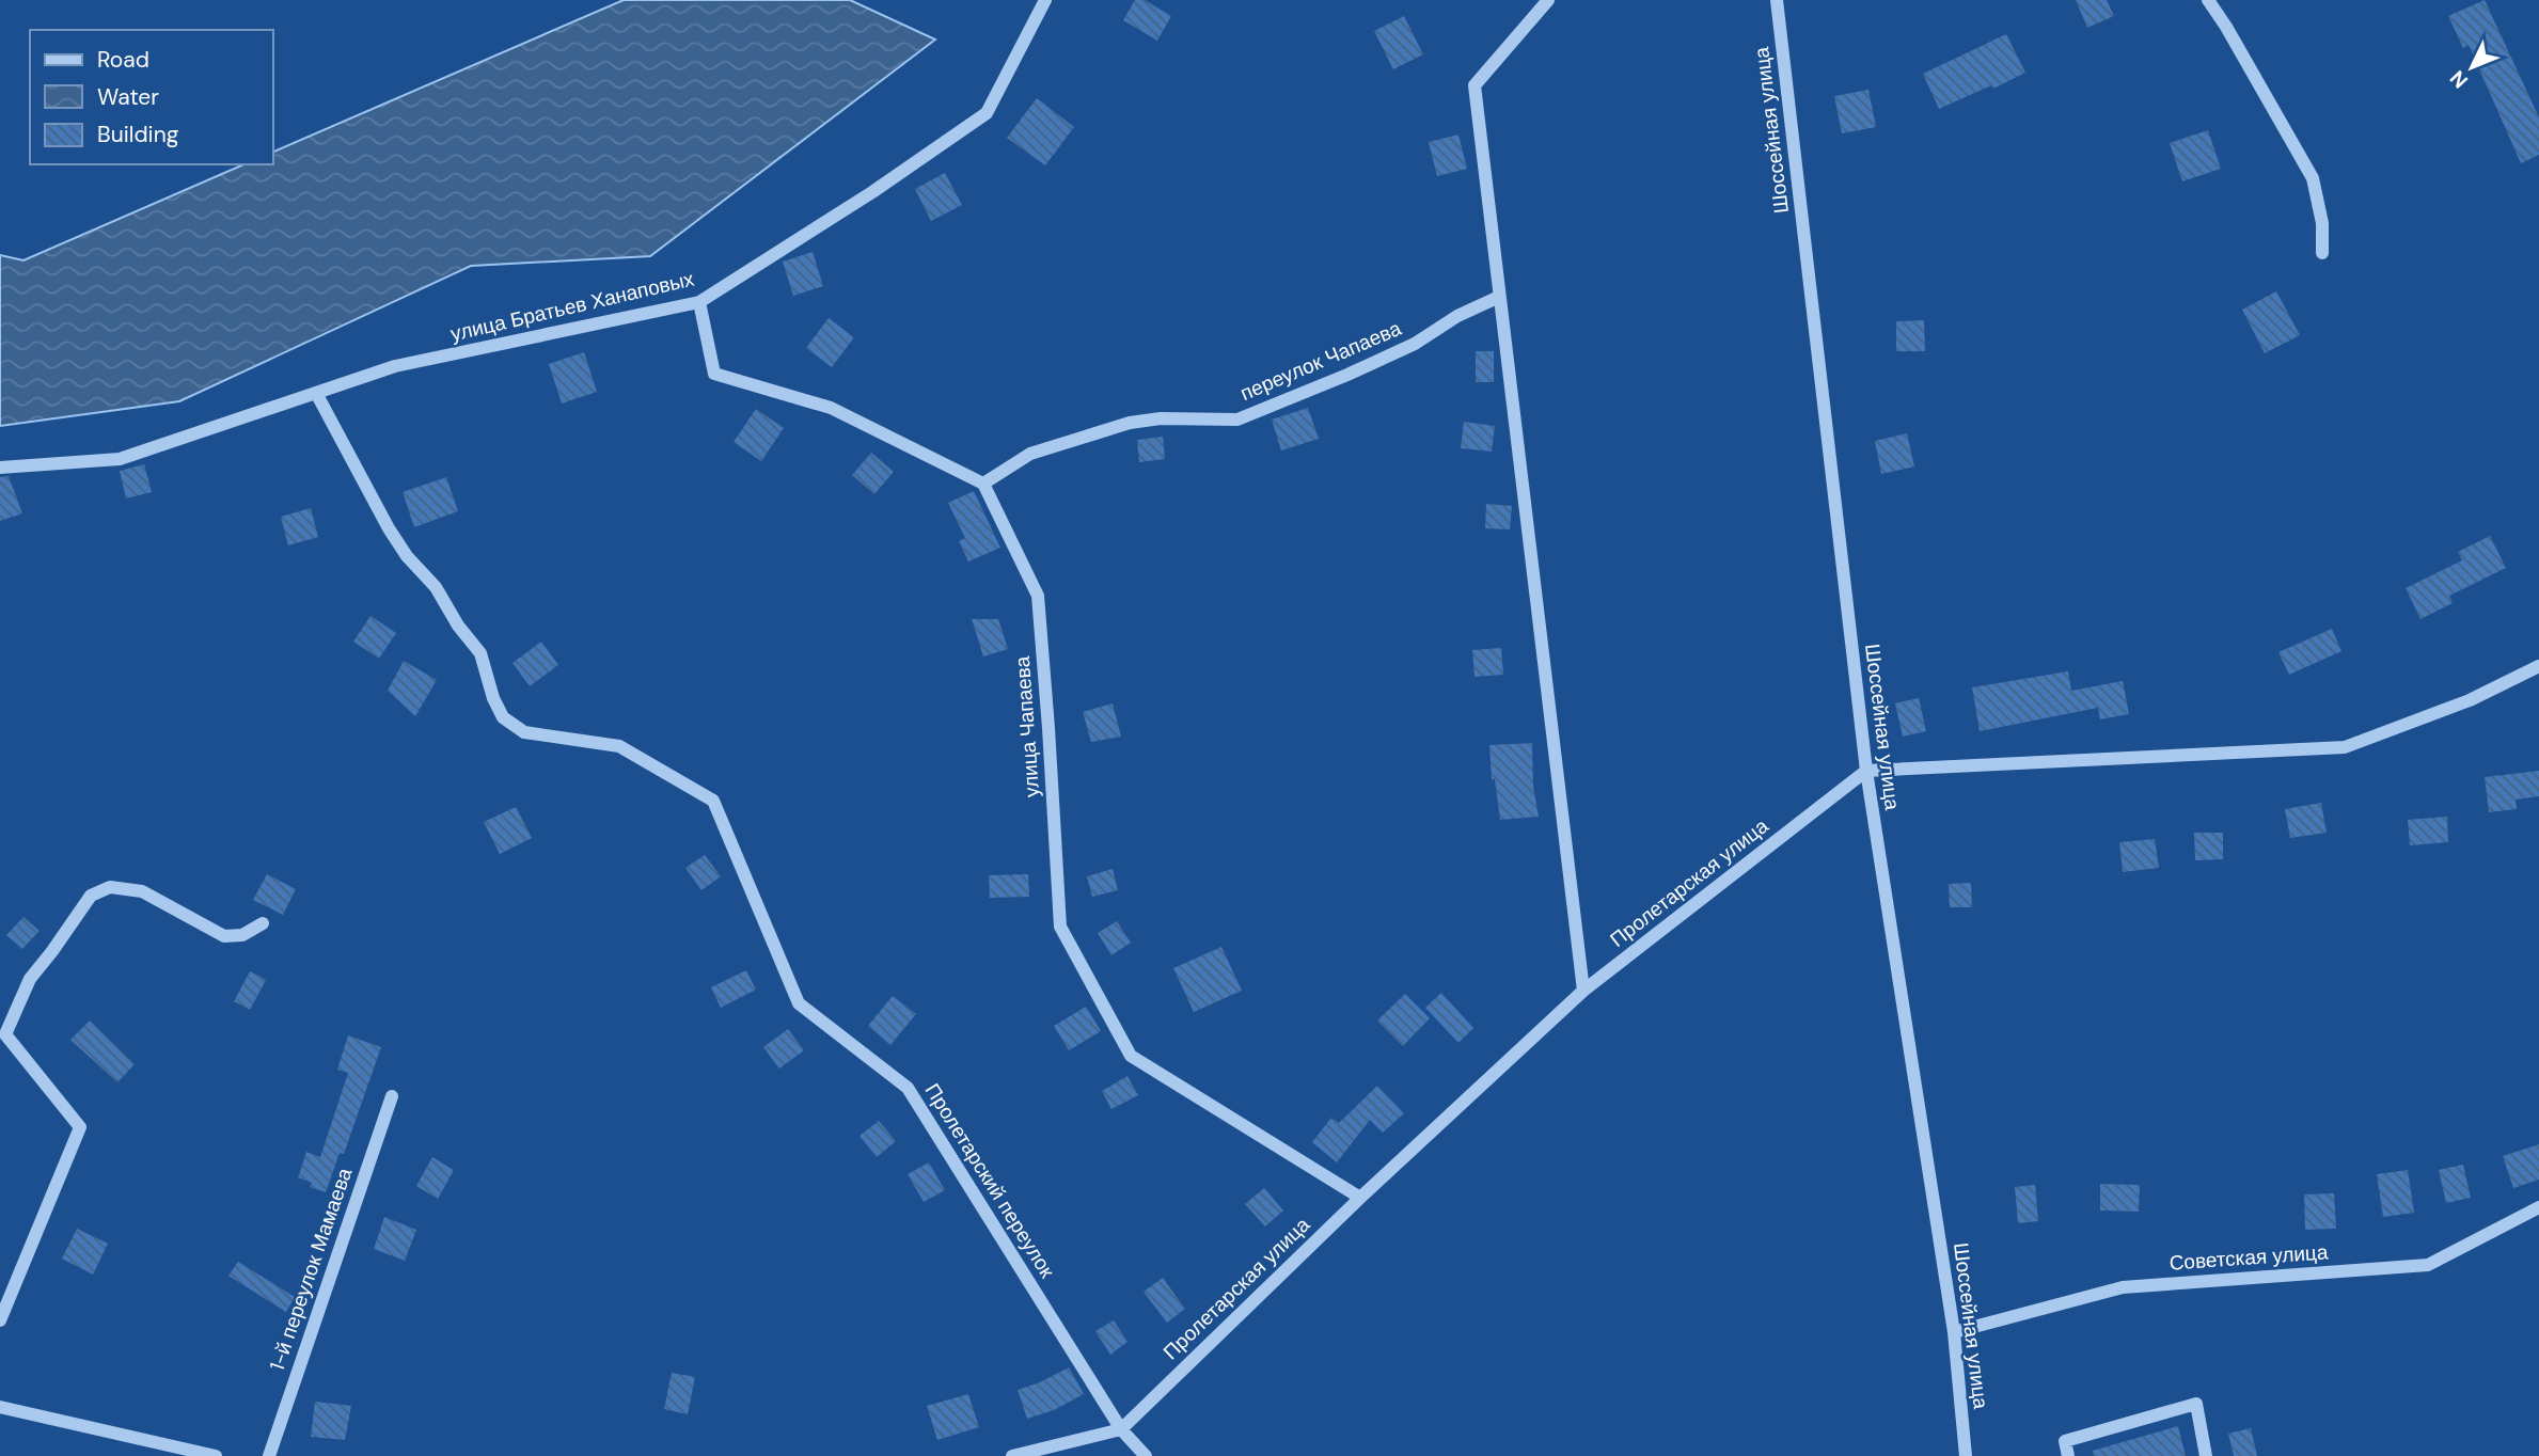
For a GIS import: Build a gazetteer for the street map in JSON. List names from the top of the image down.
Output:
{
  "streets": {
    "street": [
      "Шоссейная улица",
      "улица Братьев Ханаповых",
      "переулок Чапаева",
      "улица Чапаева",
      "Пролетарская улица",
      "Пролетарский переулок",
      "Советская улица",
      "1-й переулок Мамаева"
    ]
  },
  "crossings": [
    ["Шоссейная улица", "Пролетарская улица"],
    ["Шоссейная улица", "Советская улица"],
    ["улица Братьев Ханаповых", "Пролетарский переулок"],
    ["переулок Чапаева", "улица Чапаева"],
    ["улица Чапаева", "Пролетарская улица"],
    ["Пролетарская улица", "Пролетарский переулок"]
  ],
  "legend": ["Road", "Water", "Building"],
  "north": "bottom left"
}
